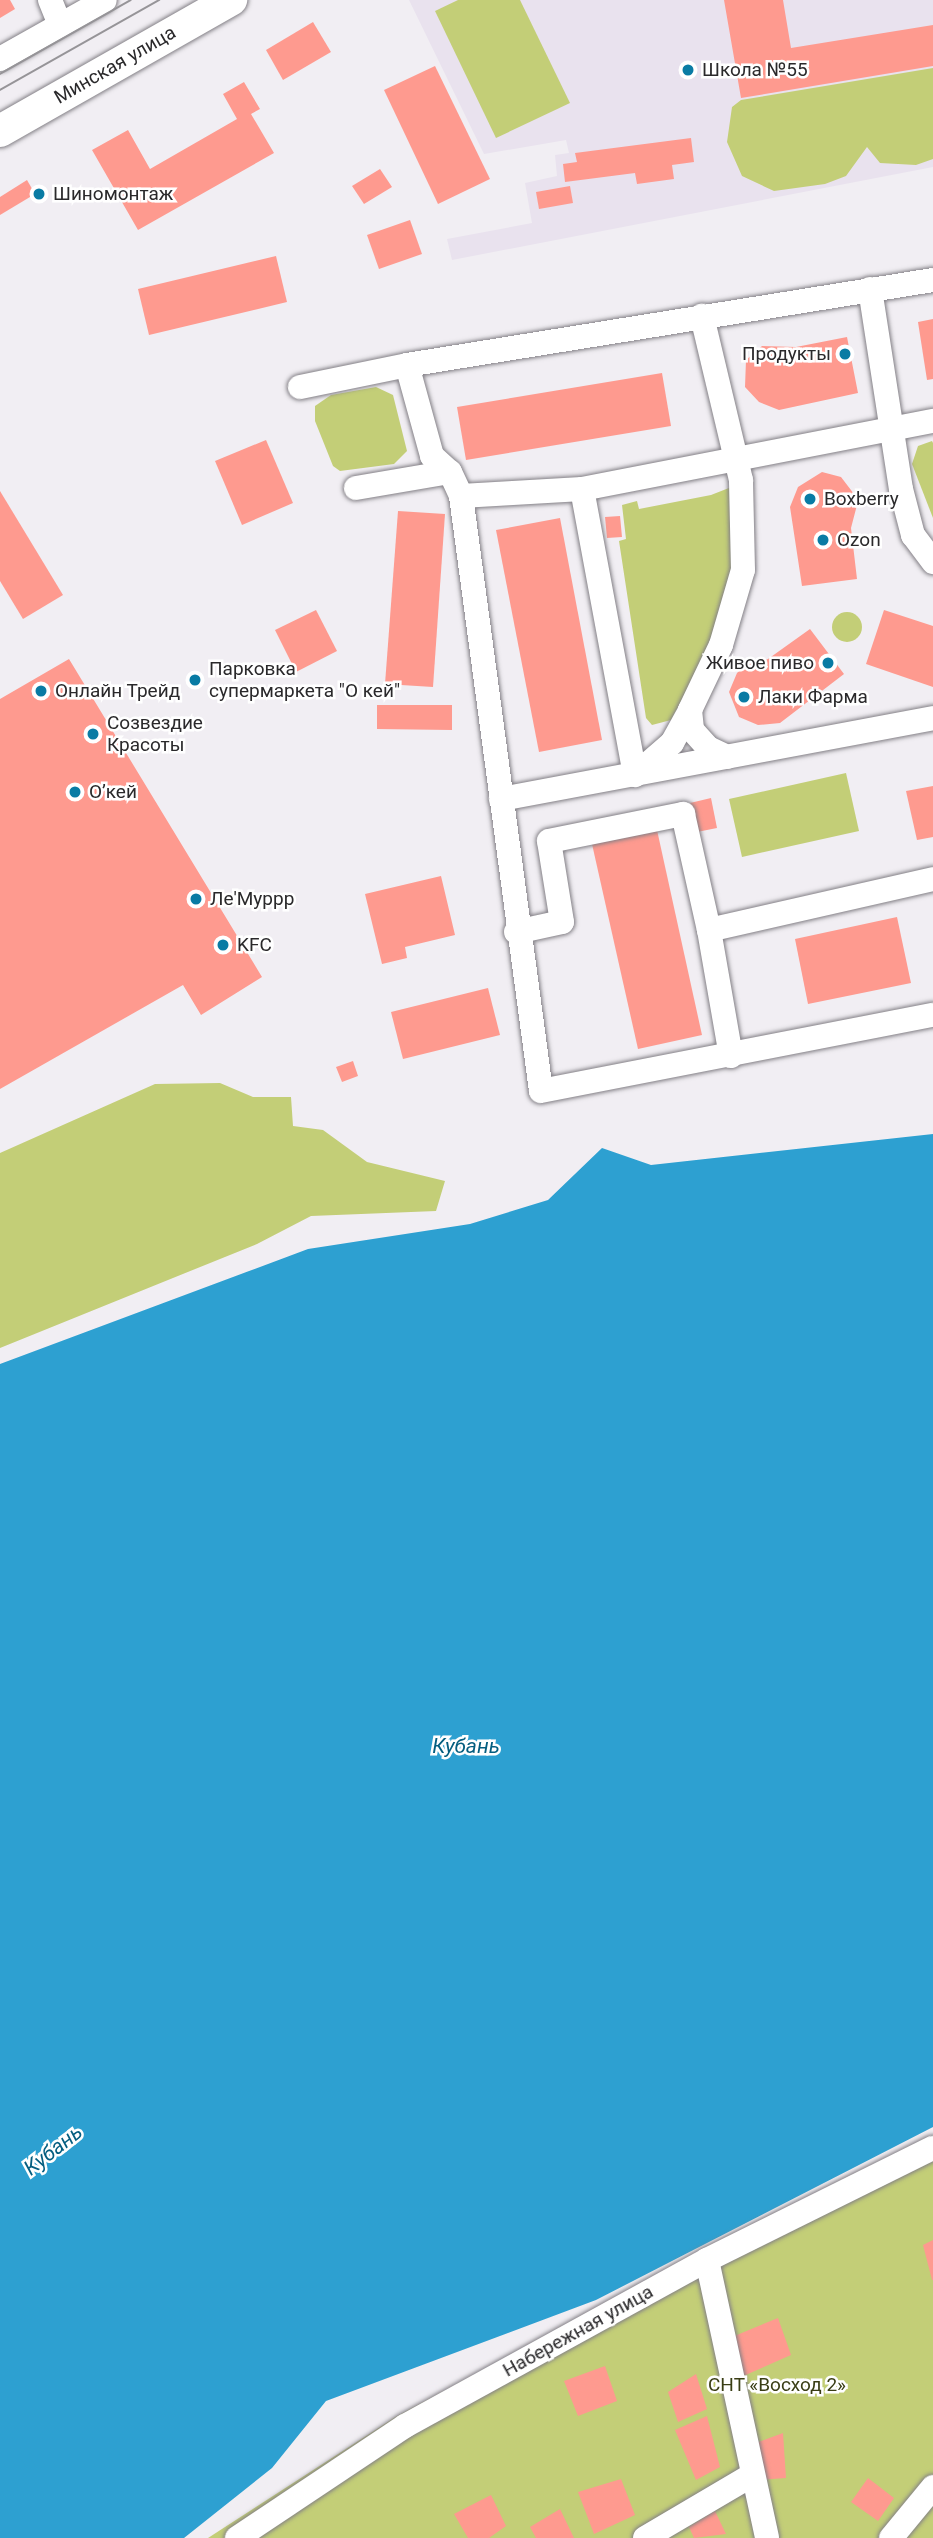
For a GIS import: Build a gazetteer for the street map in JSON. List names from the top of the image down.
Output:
{
  "streets": {
    "main road": ["Минская улица"],
    "street": ["Набережная улица"]
  },
  "water": ["Кубань"],
  "parks": ["СНТ «Восход 2»"],
  "places": [
    "Школа №55",
    "Шиномонтаж",
    "Продукты",
    "Boxberry",
    "Ozon",
    "Живое пиво",
    "Парковка супермаркета \"О кей\"",
    "Онлайн Трейд",
    "Лаки Фарма",
    "Созвездие Красоты",
    "О’кей",
    "Ле'Муррр",
    "KFC"
  ]
}
